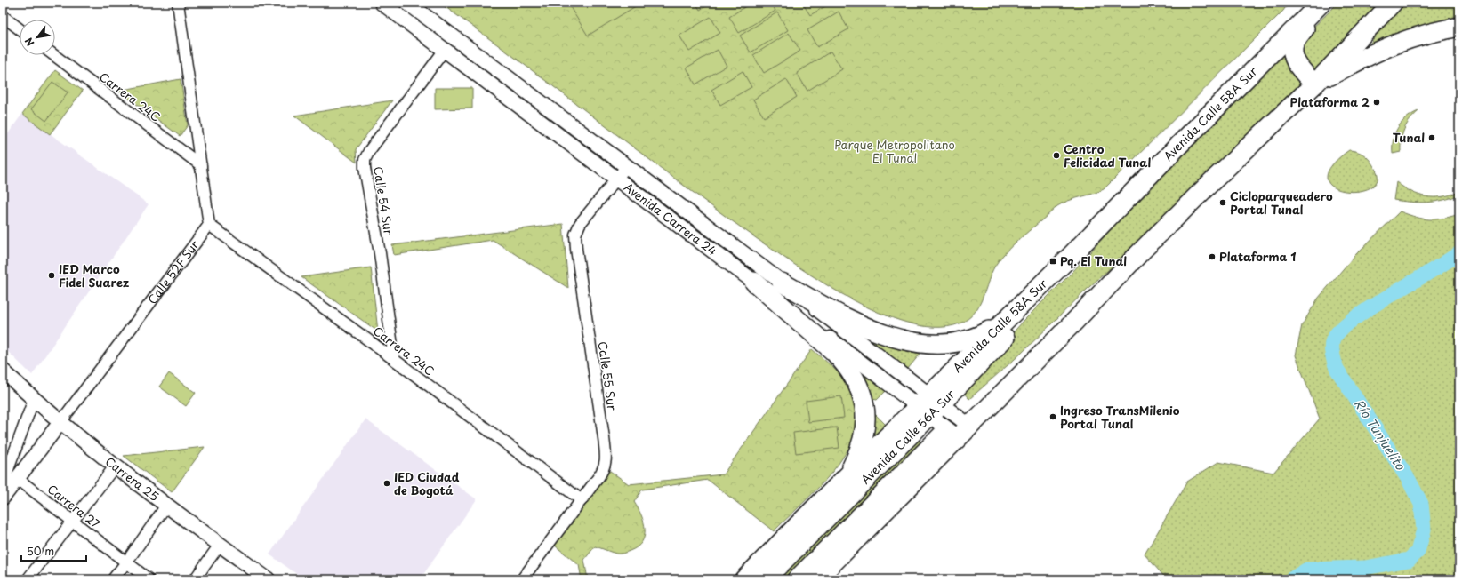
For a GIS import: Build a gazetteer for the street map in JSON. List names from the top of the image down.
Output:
{
  "streets": {
    "highway": ["Avenida Calle 58A Sur", "Avenida Calle 56A Sur"],
    "main road": ["Avenida Carrera 24", "Calle 52F Sur", "Carrera 25"],
    "street": [
      "Carrera 24C",
      "Calle 54 Sur",
      "Calle 55 Sur",
      "Carrera 27"
    ]
  },
  "crossings": [
    ["Carrera 24C", "Calle 54 Sur"],
    ["Carrera 24C", "Calle 52F Sur"],
    ["Carrera 24C", "Calle 55 Sur"],
    ["Avenida Calle 58A Sur", "Avenida Carrera 24"],
    ["Avenida Calle 58A Sur", "Avenida Calle 56A Sur"],
    ["Calle 54 Sur", "Avenida Carrera 24"],
    ["Avenida Carrera 24", "Calle 55 Sur"],
    ["Avenida Carrera 24", "Avenida Calle 56A Sur"],
    ["Calle 52F Sur", "Carrera 25"],
    ["Calle 52F Sur", "Carrera 27"]
  ],
  "water": ["Río Tunjuelito"],
  "parks": ["Parque Metropolitano El Tunal"],
  "places": {
    "other": [
      "Plataforma 2",
      "Tunal",
      "Centro Felicidad Tunal",
      "Cicloparqueadero Portal Tunal",
      "Plataforma 1",
      "IED Marco Fidel Suarez",
      "Ingreso TransMilenio Portal Tunal",
      "IED Ciudad de Bogotá"
    ],
    "transit": ["Pq. El Tunal"]
  },
  "scale_bar": "50 m",
  "north": "bottom left"
}
